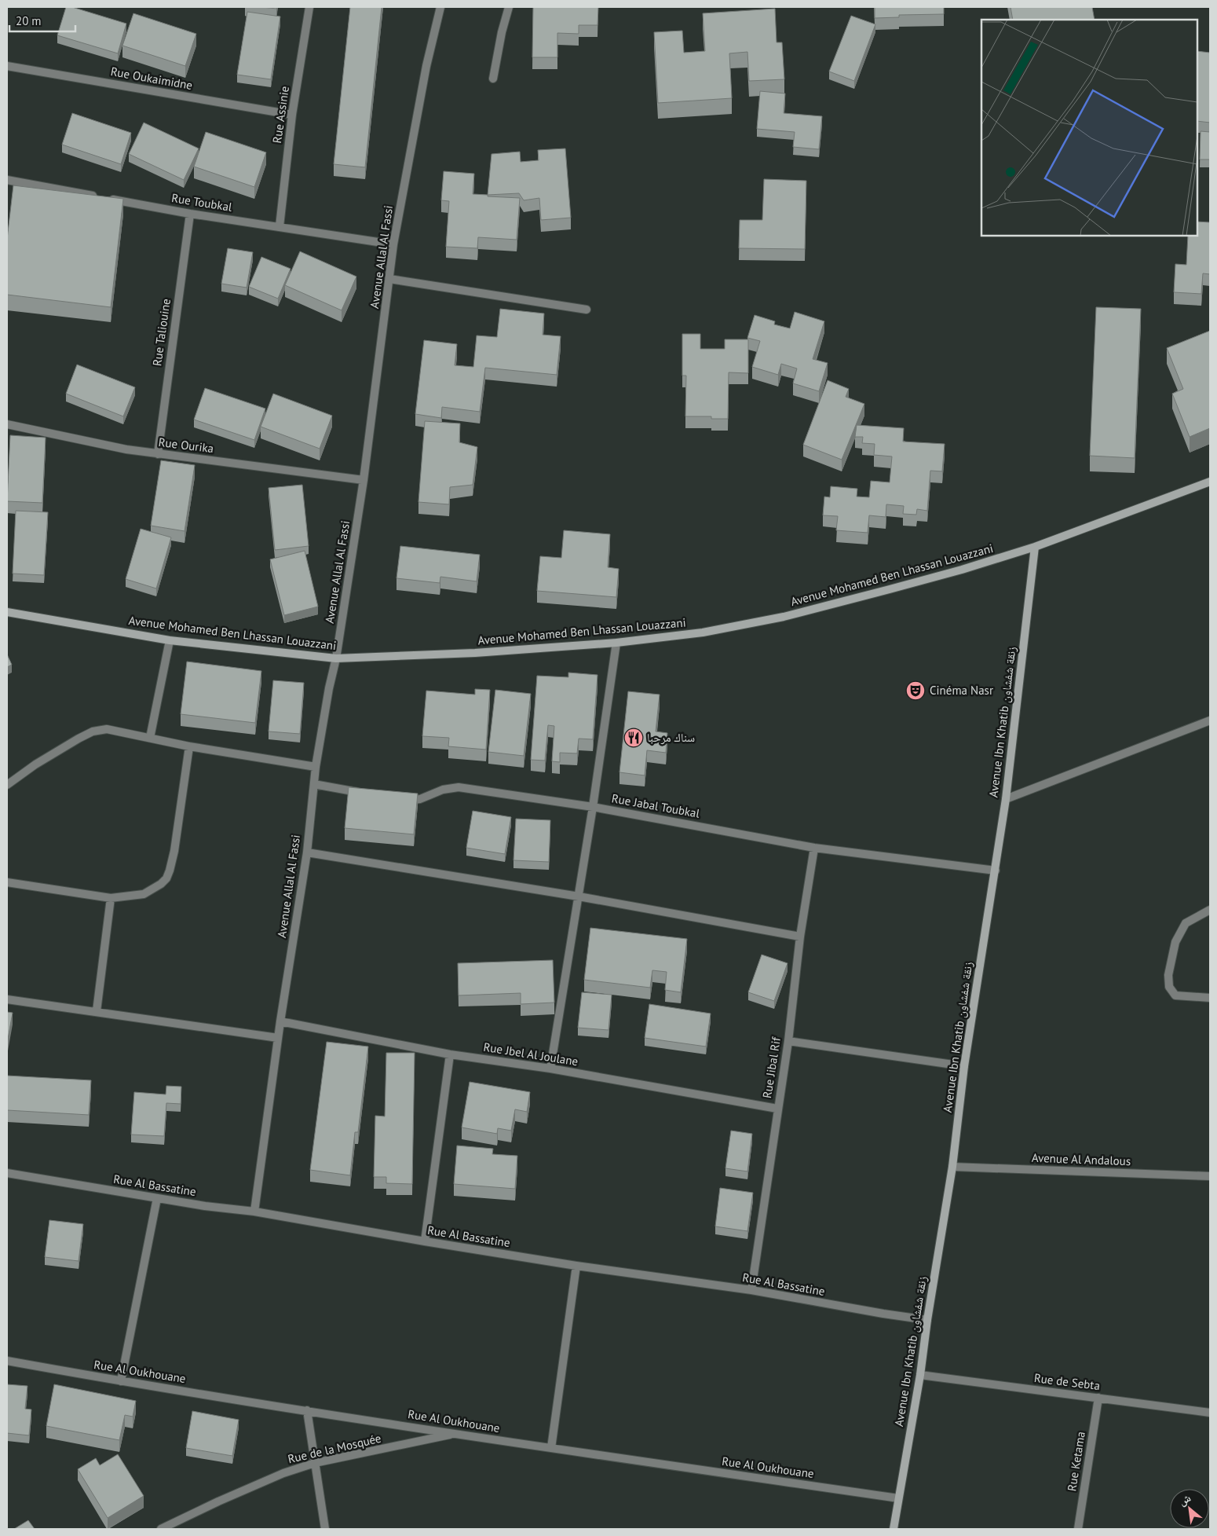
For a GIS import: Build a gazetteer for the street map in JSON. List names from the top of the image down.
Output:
{
  "streets": {
    "street": [
      "Rue Oukaimidne",
      "Rue Assinie",
      "Rue Toubkal",
      "Avenue Allal Al Fassi",
      "Rue Taliouine",
      "Rue Ourika",
      "Avenue Mohamed Ben Lhassan Louazzani",
      "Avenue Ibn Khatib زنقة شفشاون",
      "Rue Jabal Toubkal",
      "Rue Jbel Al Joulane",
      "Rue Jibal Rif",
      "Avenue Al Andalous",
      "Rue Al Bassatine",
      "Rue Al Oukhouane",
      "Rue de Sebta",
      "Rue de la Mosquée",
      "Rue Ketama"
    ]
  },
  "crossings": [
    ["Rue Oukaimidne", "Rue Assinie"],
    ["Rue Assinie", "Rue Toubkal"],
    ["Rue Toubkal", "Avenue Allal Al Fassi"],
    ["Rue Toubkal", "Rue Taliouine"],
    ["Avenue Allal Al Fassi", "Rue Ourika"],
    ["Avenue Allal Al Fassi", "Avenue Mohamed Ben Lhassan Louazzani"],
    ["Avenue Allal Al Fassi", "Rue Jbel Al Joulane"],
    ["Avenue Allal Al Fassi", "Rue Al Bassatine"],
    ["Rue Taliouine", "Rue Ourika"],
    ["Avenue Mohamed Ben Lhassan Louazzani", "Avenue Ibn Khatib زنقة شفشاون"],
    ["Avenue Ibn Khatib زنقة شفشاون", "Rue Jabal Toubkal"],
    ["Avenue Ibn Khatib زنقة شفشاون", "Avenue Al Andalous"],
    ["Avenue Ibn Khatib زنقة شفشاون", "Rue Al Bassatine"],
    ["Avenue Ibn Khatib زنقة شفشاون", "Rue Al Oukhouane"],
    ["Avenue Ibn Khatib زنقة شفشاون", "Rue de Sebta"],
    ["Rue Jabal Toubkal", "Rue Jibal Rif"],
    ["Rue Jbel Al Joulane", "Rue Jibal Rif"],
    ["Rue Jibal Rif", "Rue Al Bassatine"],
    ["Rue Al Oukhouane", "Rue de la Mosquée"],
    ["Rue de Sebta", "Rue Ketama"]
  ],
  "places": {
    "theatre": ["Cinéma Nasr"],
    "restaurant": ["سناك مرحبا"]
  },
  "scale_bar": "20 m",
  "north": "top left"
}
